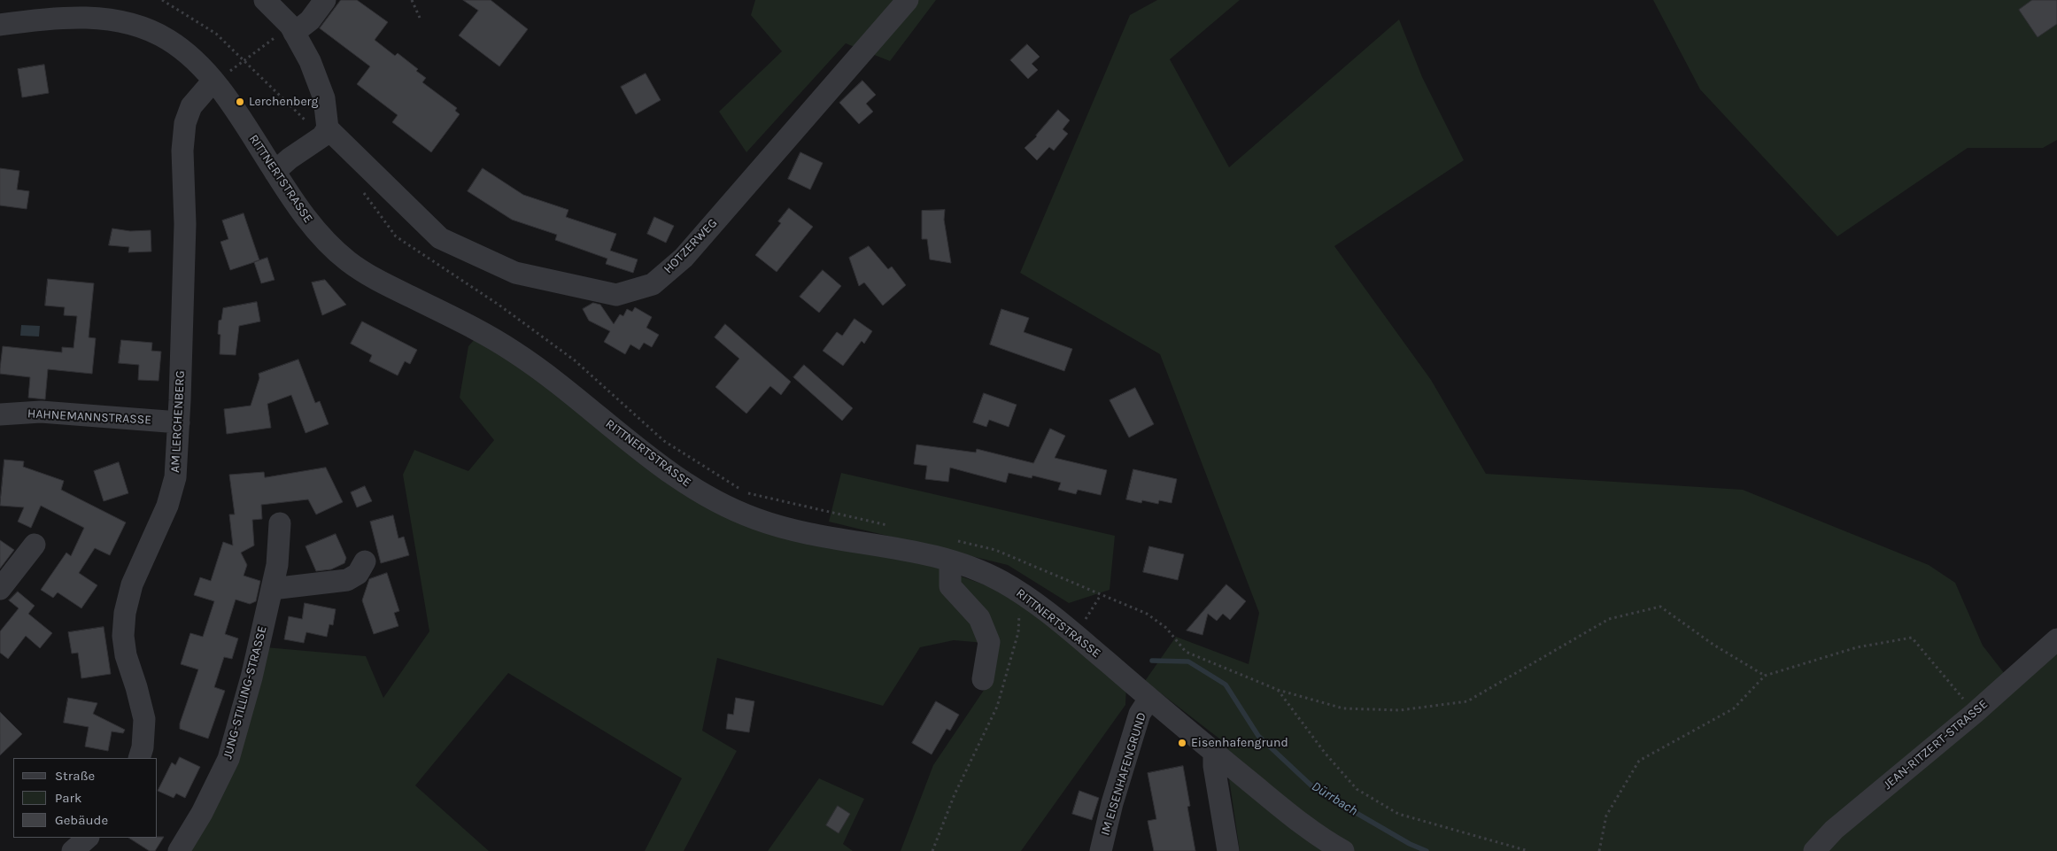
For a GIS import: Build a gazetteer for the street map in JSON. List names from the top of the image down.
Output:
{
  "streets": {
    "street": [
      "RITTNERTSTRASSE",
      "HOTZERWEG",
      "HAHNEMANNSTRASSE",
      "AM LERCHENBERG",
      "JUNG-STILLING-STRASSE",
      "JEAN-RITZERT-STRASSE",
      "IM EISENHAFENGRUND"
    ]
  },
  "crossings": [
    ["RITTNERTSTRASSE", "AM LERCHENBERG"],
    ["RITTNERTSTRASSE", "IM EISENHAFENGRUND"],
    ["HAHNEMANNSTRASSE", "AM LERCHENBERG"]
  ],
  "water": ["Dürrbach"],
  "places": ["Lerchenberg", "Eisenhafengrund"],
  "legend": ["Straße", "Park", "Gebäude"]
}
